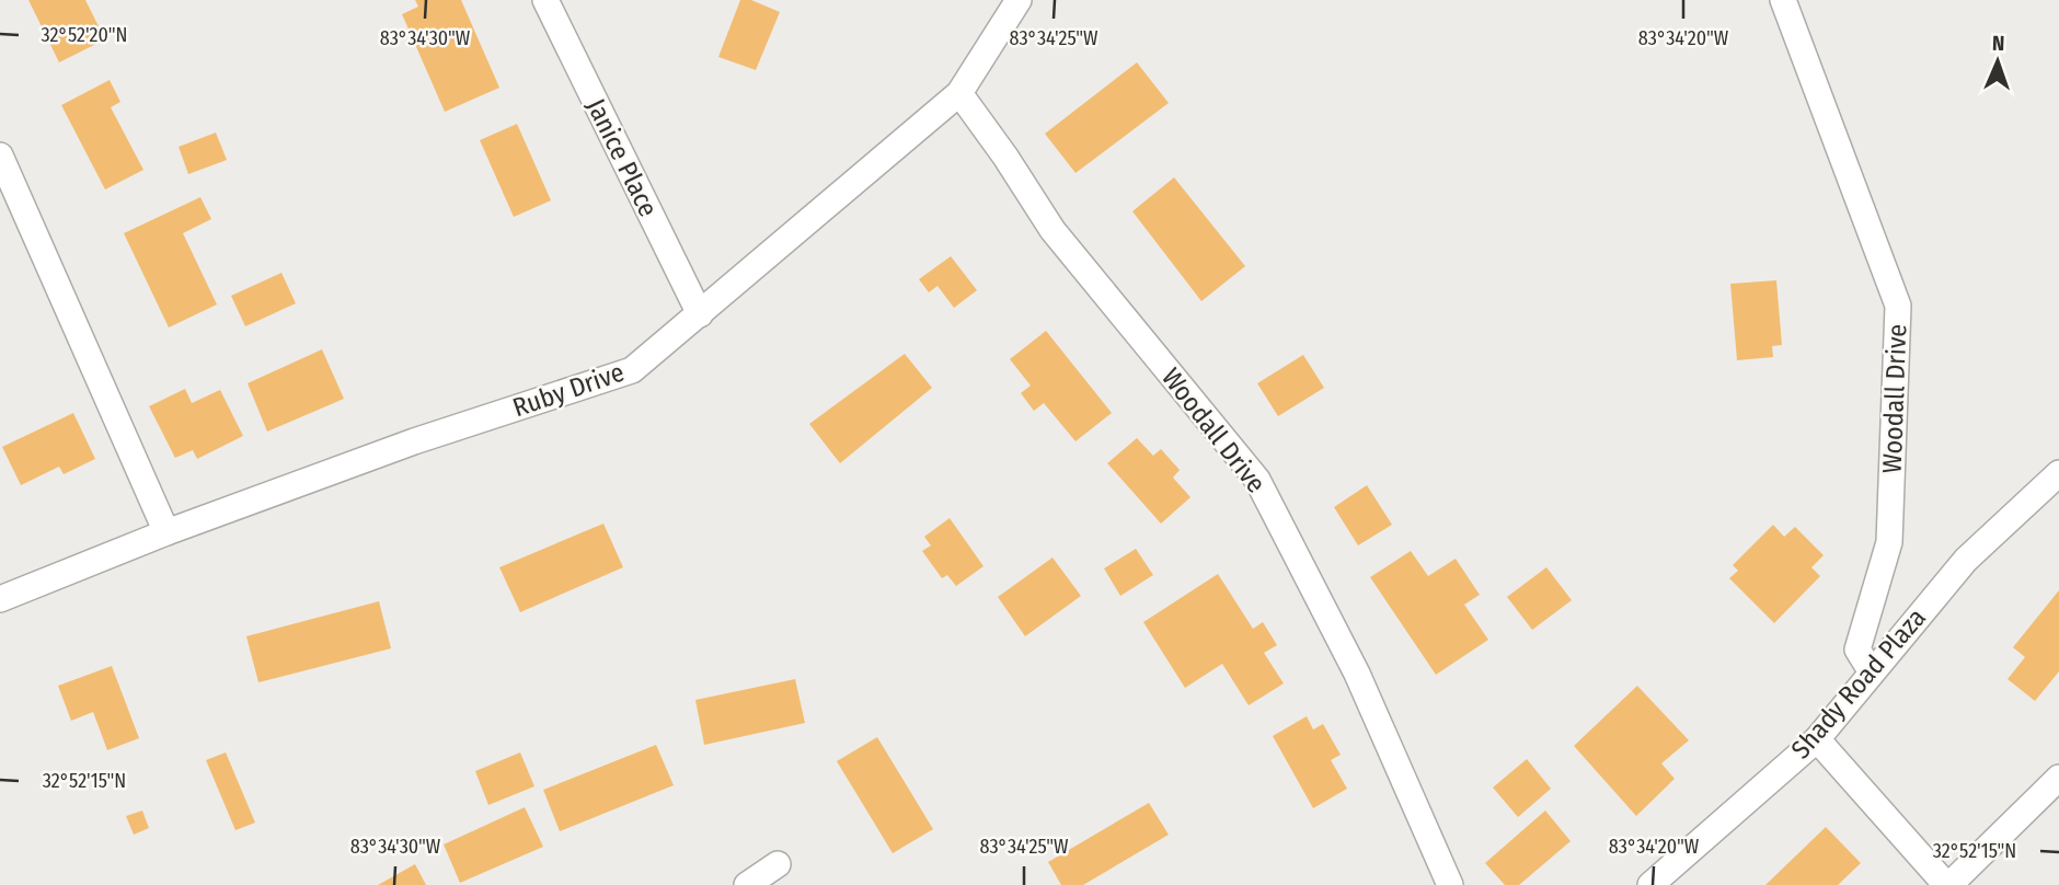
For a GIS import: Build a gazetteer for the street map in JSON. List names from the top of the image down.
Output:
{
  "streets": {
    "street": [
      "Janice Place",
      "Ruby Drive",
      "Woodall Drive",
      "Shady Road Plaza"
    ]
  },
  "crossings": [
    ["Janice Place", "Ruby Drive"],
    ["Ruby Drive", "Woodall Drive"],
    ["Woodall Drive", "Shady Road Plaza"]
  ],
  "north": "top",
  "coordinates": [
    "32°52'20\"N",
    "83°34'30\"W",
    "83°34'25\"W",
    "83°34'20\"W",
    "32°52'15\"N"
  ]
}
